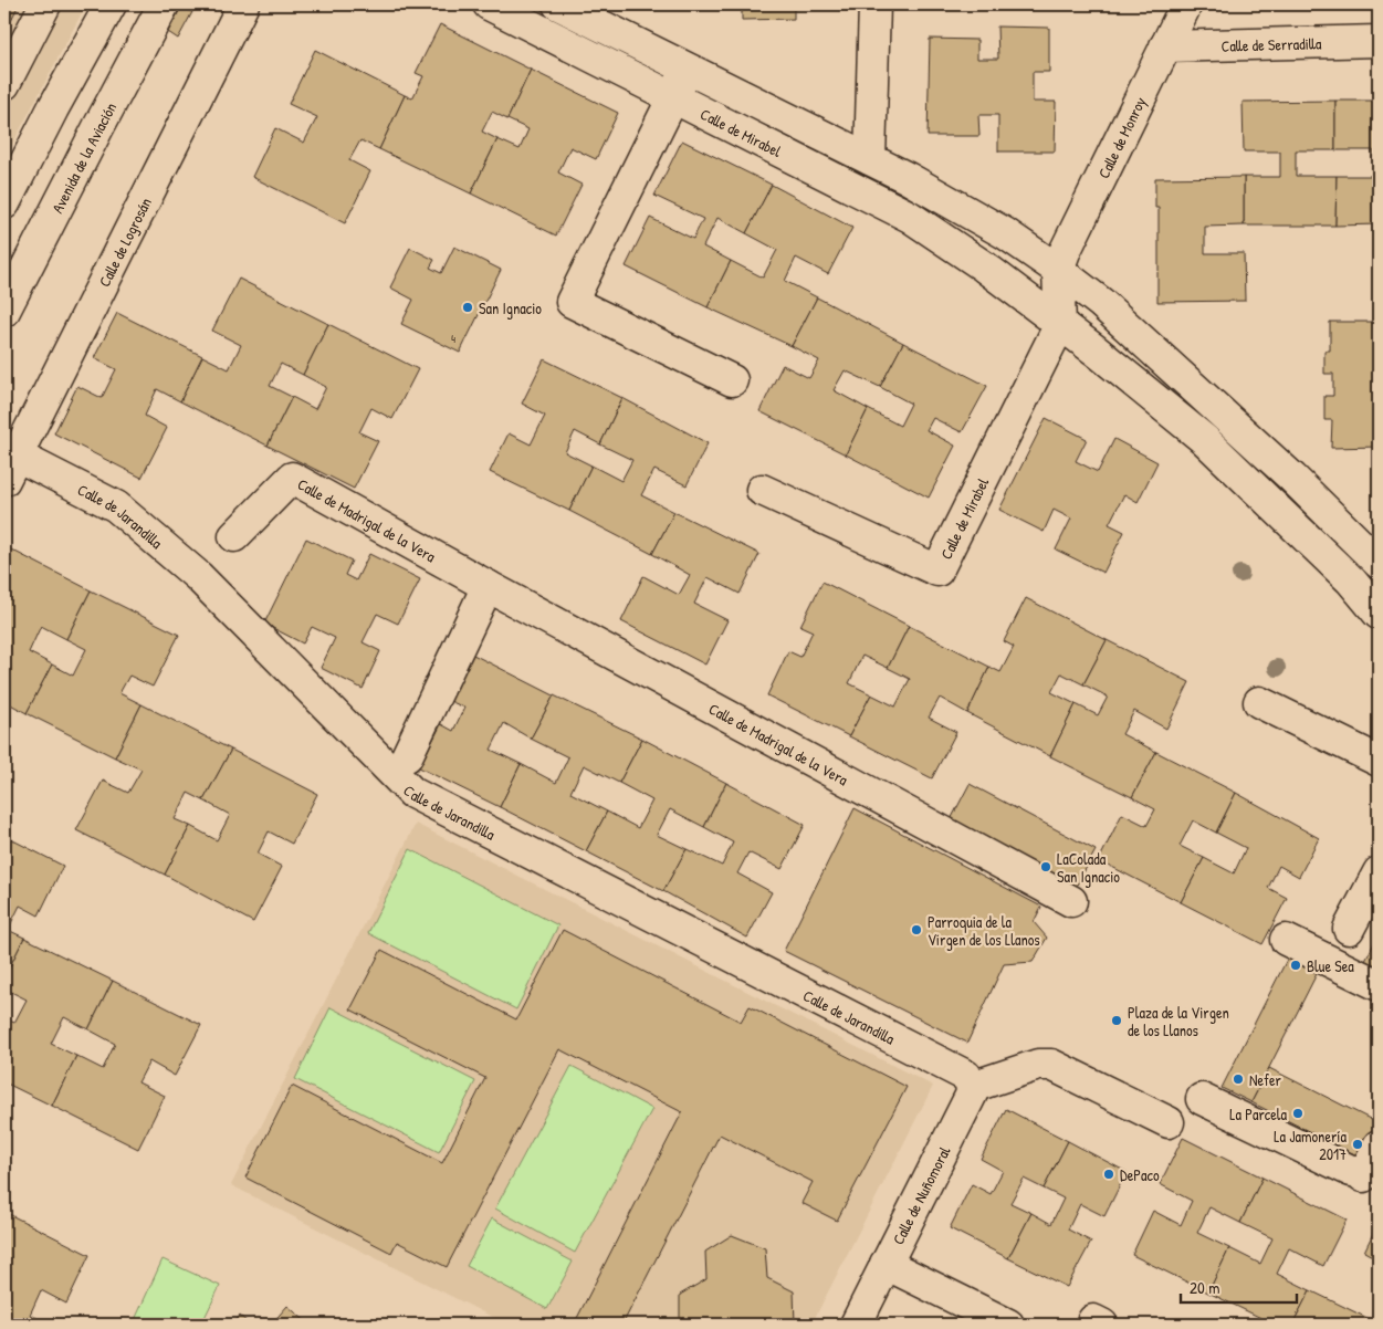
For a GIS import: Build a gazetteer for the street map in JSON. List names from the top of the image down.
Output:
{
  "streets": {
    "street": [
      "Calle de Serradilla",
      "Calle de Mirabel",
      "Calle de Monroy",
      "Avenida de la Aviación",
      "Calle de Logrosán",
      "Calle de Jarandilla",
      "Calle de Madrigal de la Vera",
      "Calle de Nuñomoral"
    ]
  },
  "crossings": [
    ["Calle de Serradilla", "Calle de Monroy"],
    ["Calle de Mirabel", "Calle de Monroy"],
    ["Calle de Logrosán", "Calle de Jarandilla"],
    ["Calle de Jarandilla", "Calle de Nuñomoral"]
  ],
  "places": [
    "San Ignacio",
    "LaColada San Ignacio",
    "Parroquia de la Virgen de los Llanos",
    "Blue Sea",
    "Plaza de la Virgen de los Llanos",
    "Nefer",
    "La Parcela",
    "La Jamonería 2017",
    "DePaco"
  ],
  "house_numbers": ["4"],
  "scale_bar": "20 m"
}
